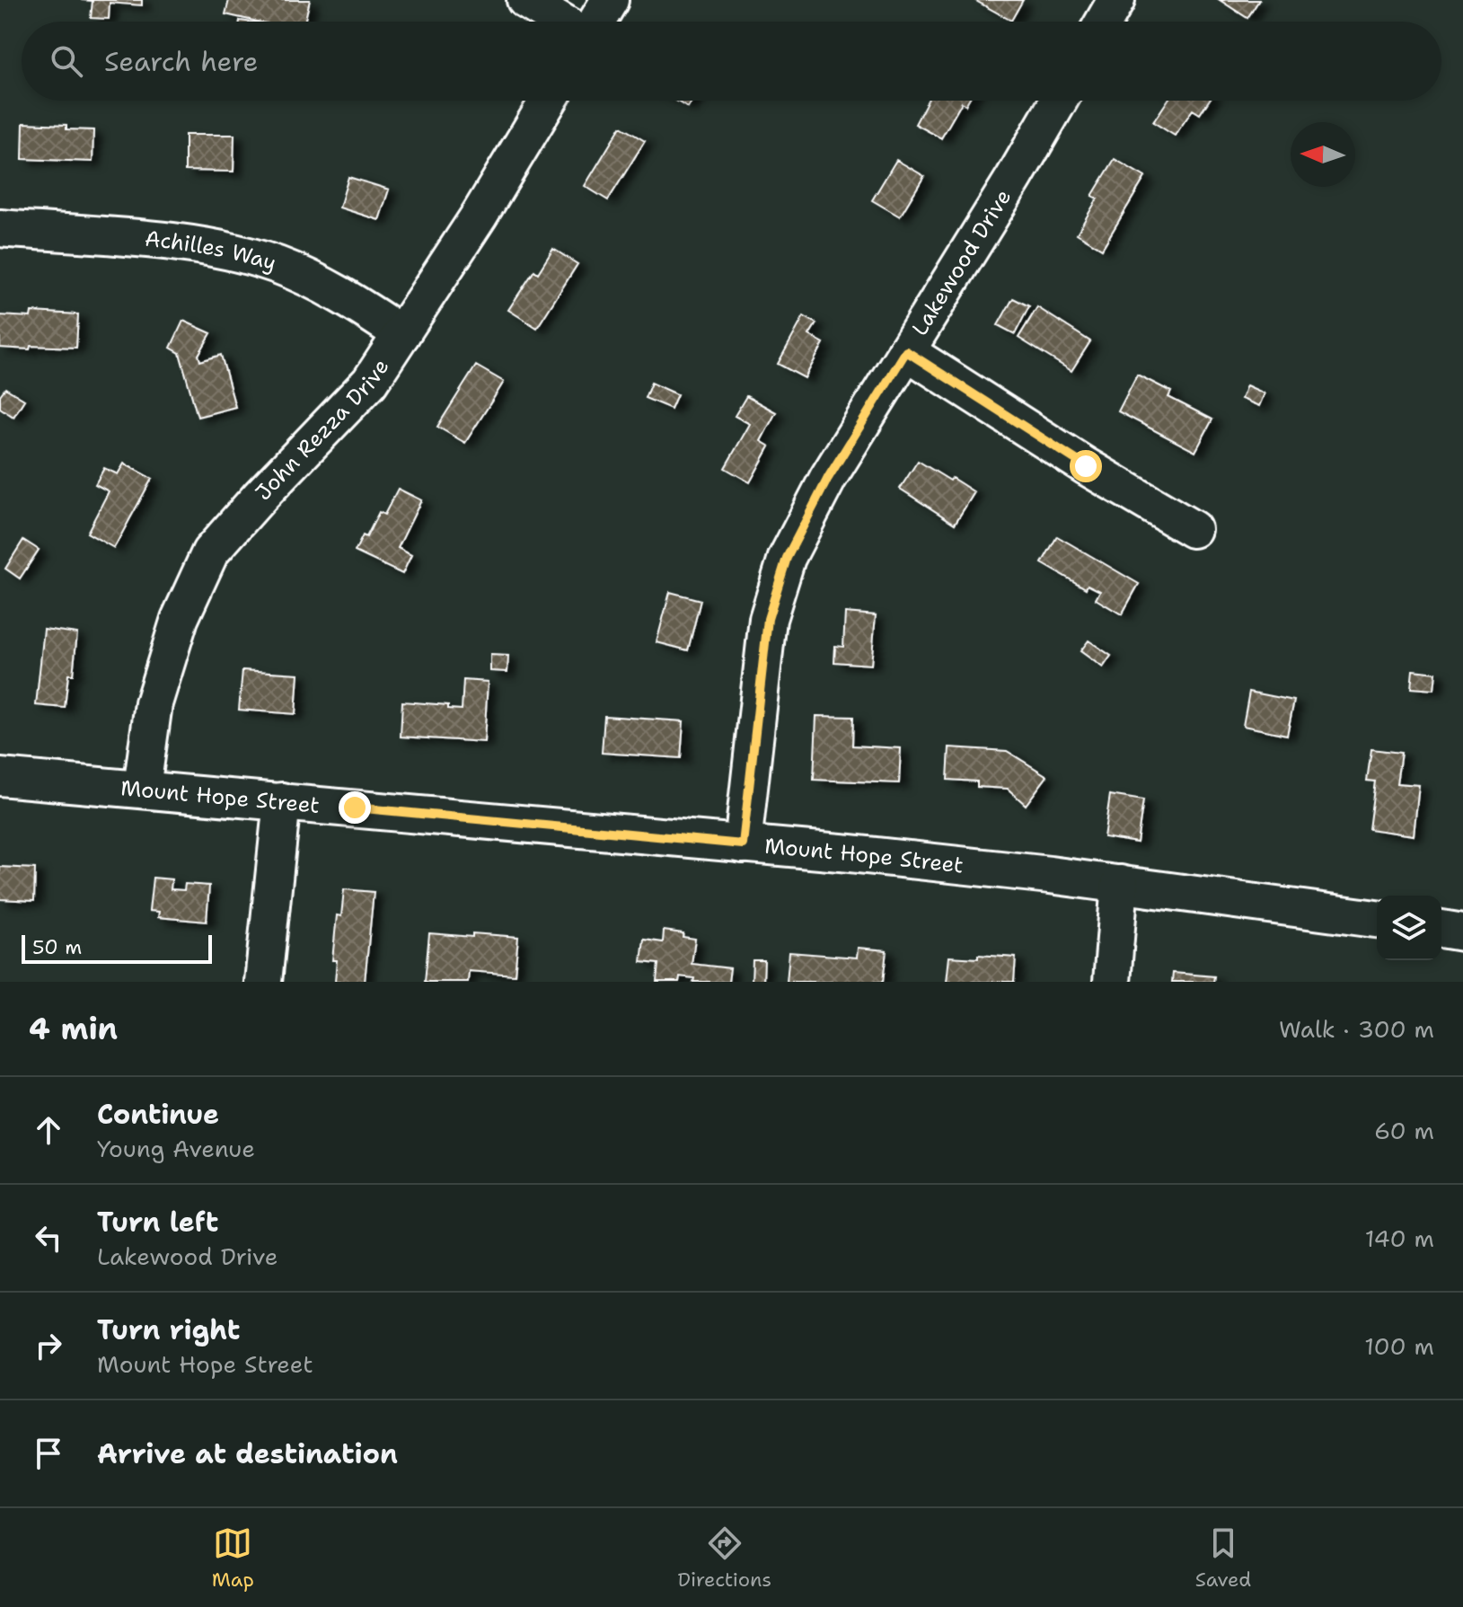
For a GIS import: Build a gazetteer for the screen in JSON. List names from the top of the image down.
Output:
{
  "streets": {
    "street": [
      "Achilles Way",
      "Lakewood Drive",
      "John Rezza Drive",
      "Mount Hope Street"
    ]
  },
  "crossings": [
    ["Achilles Way", "John Rezza Drive"],
    ["Lakewood Drive", "Mount Hope Street"],
    ["John Rezza Drive", "Mount Hope Street"]
  ],
  "scale_bar": "50 m",
  "north": "left",
  "page": {
    "search": "Search here",
    "scale": "50 m",
    "heading": ["4 min", "Walk · 300 m"],
    "list": [
      ["Continue", "Young Avenue", "60 m"],
      ["Turn left", "Lakewood Drive", "140 m"],
      ["Turn right", "Mount Hope Street", "100 m"],
      "Arrive at destination"
    ],
    "nav": ["Map", "Directions", "Saved"]
  }
}
